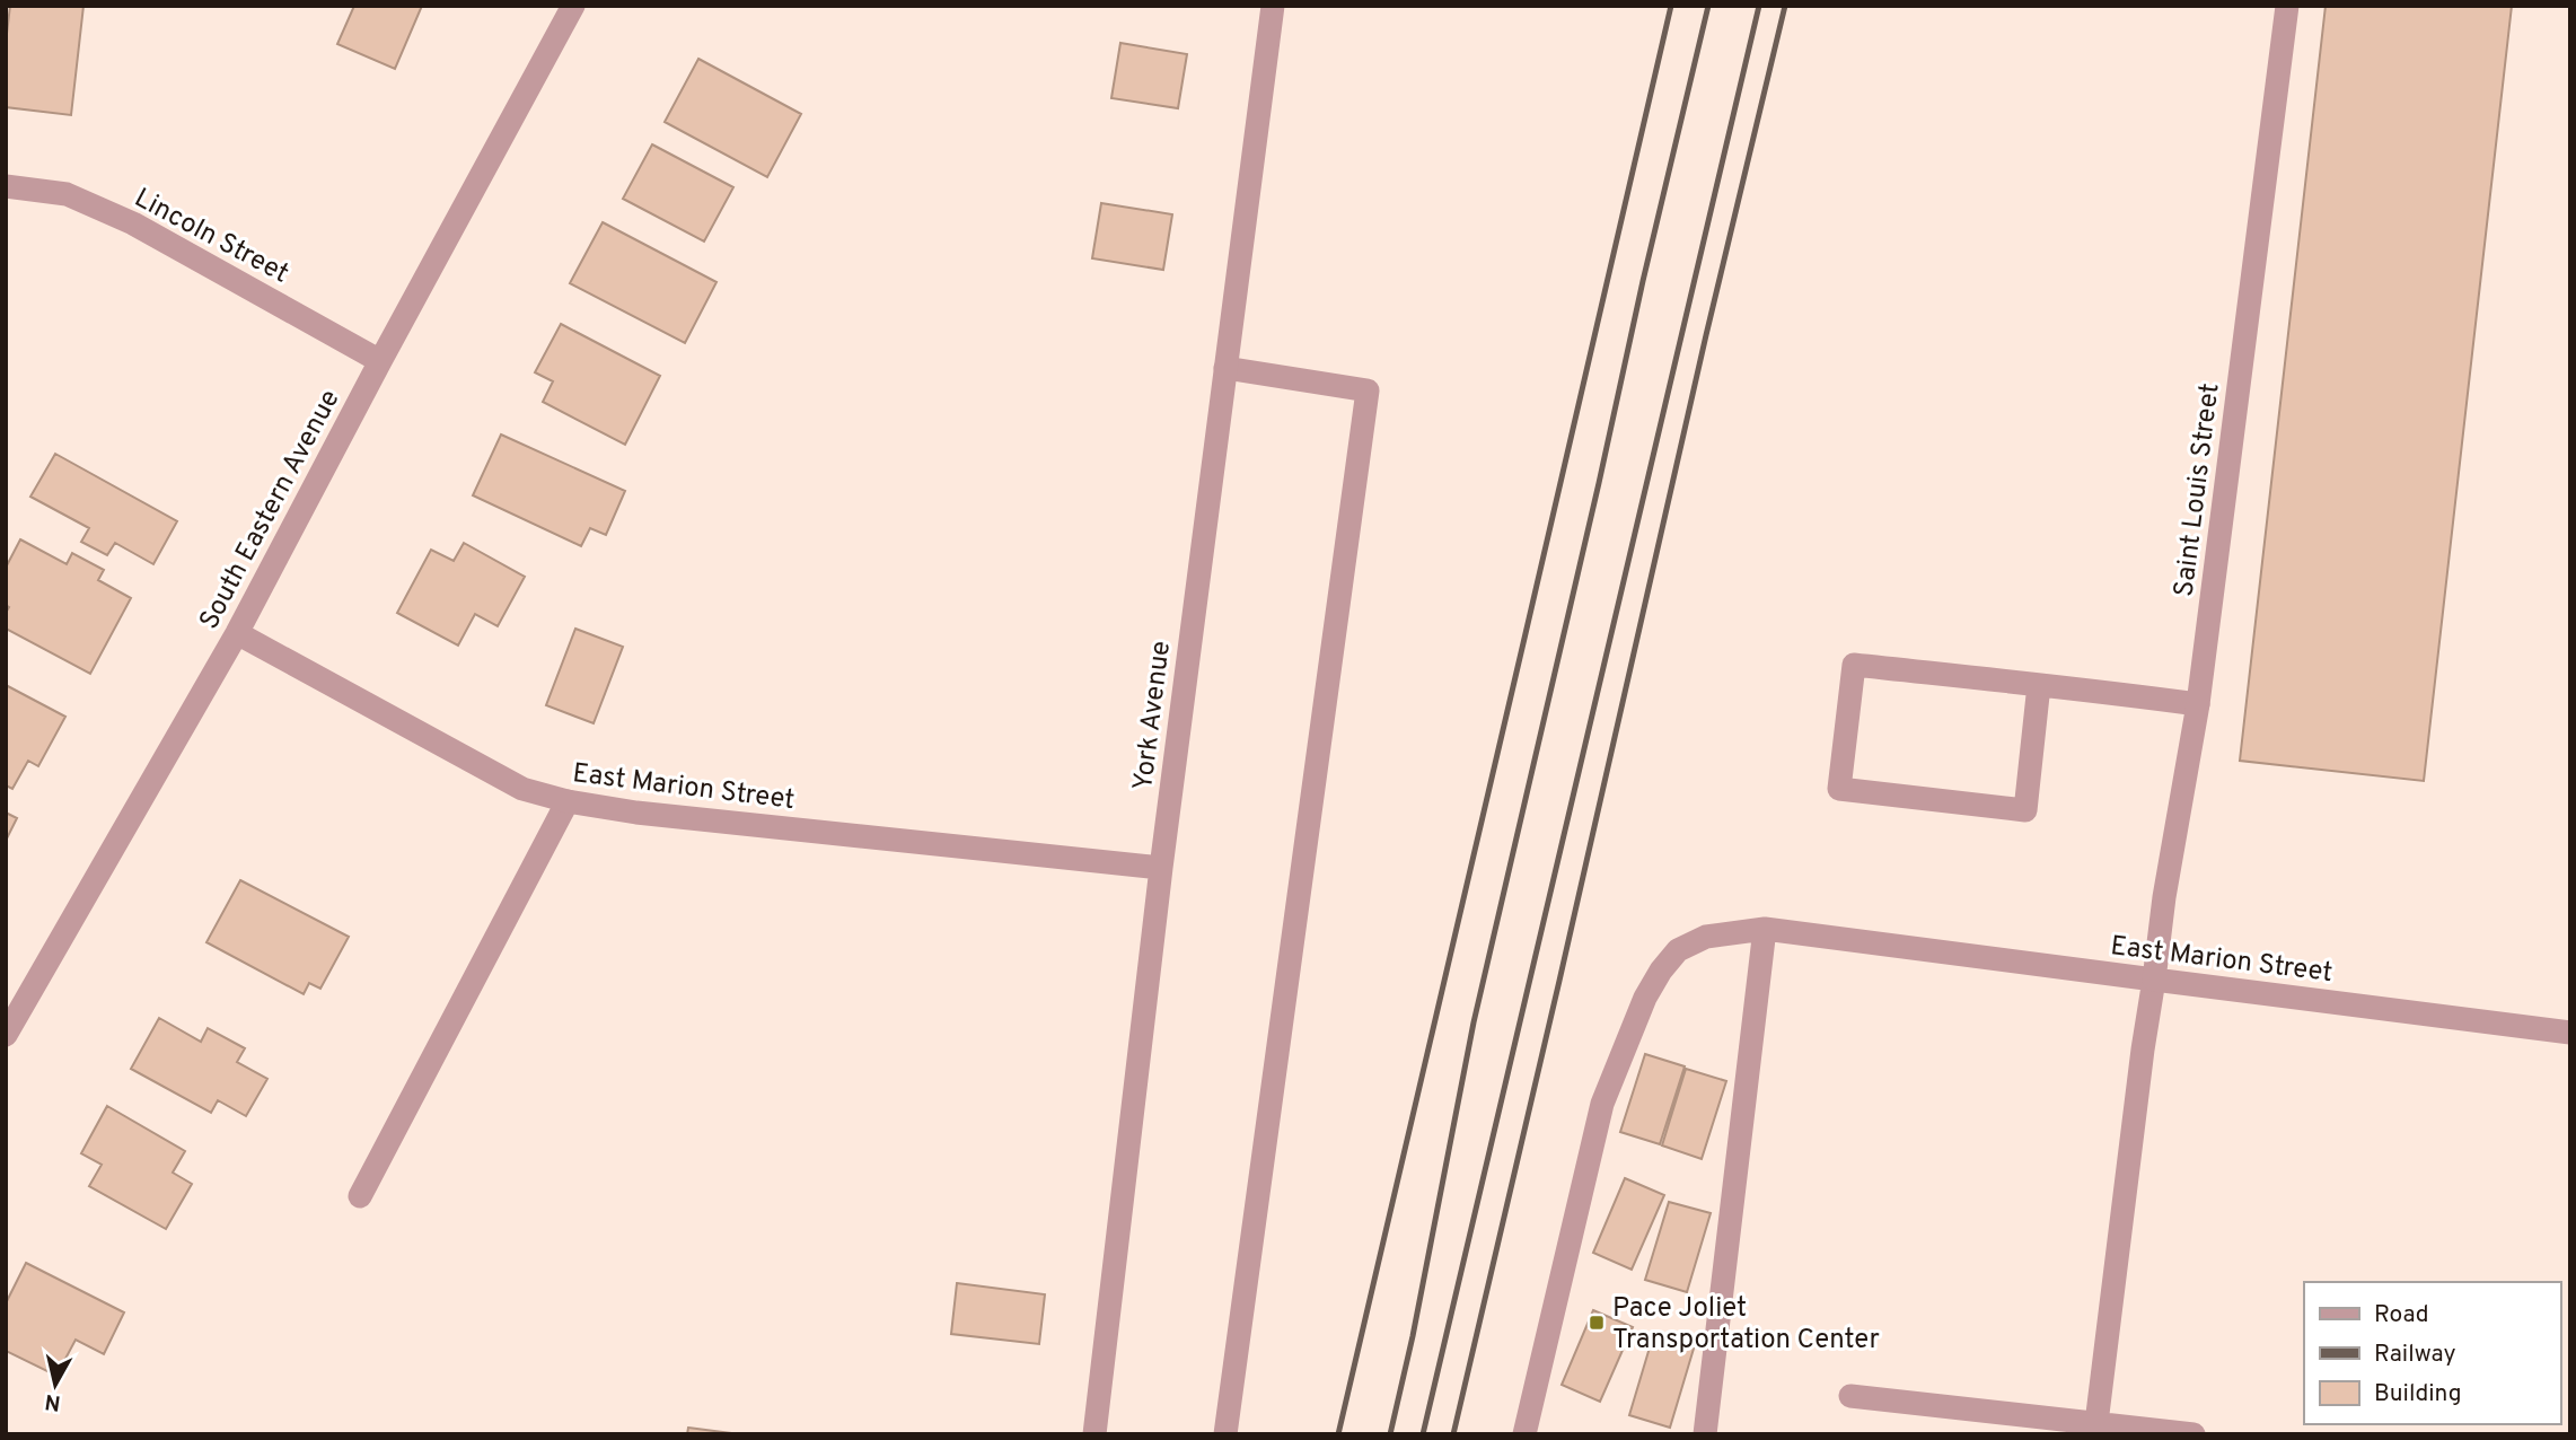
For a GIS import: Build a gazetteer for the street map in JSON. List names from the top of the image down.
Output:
{
  "streets": {
    "street": [
      "Lincoln Street",
      "Saint Louis Street",
      "South Eastern Avenue",
      "York Avenue",
      "East Marion Street"
    ]
  },
  "crossings": [
    ["Lincoln Street", "South Eastern Avenue"],
    ["Saint Louis Street", "East Marion Street"],
    ["South Eastern Avenue", "East Marion Street"],
    ["York Avenue", "East Marion Street"]
  ],
  "places": {
    "transit": ["Pace Joliet Transportation Center"]
  },
  "legend": ["Road", "Railway", "Building"],
  "north": "bottom"
}
